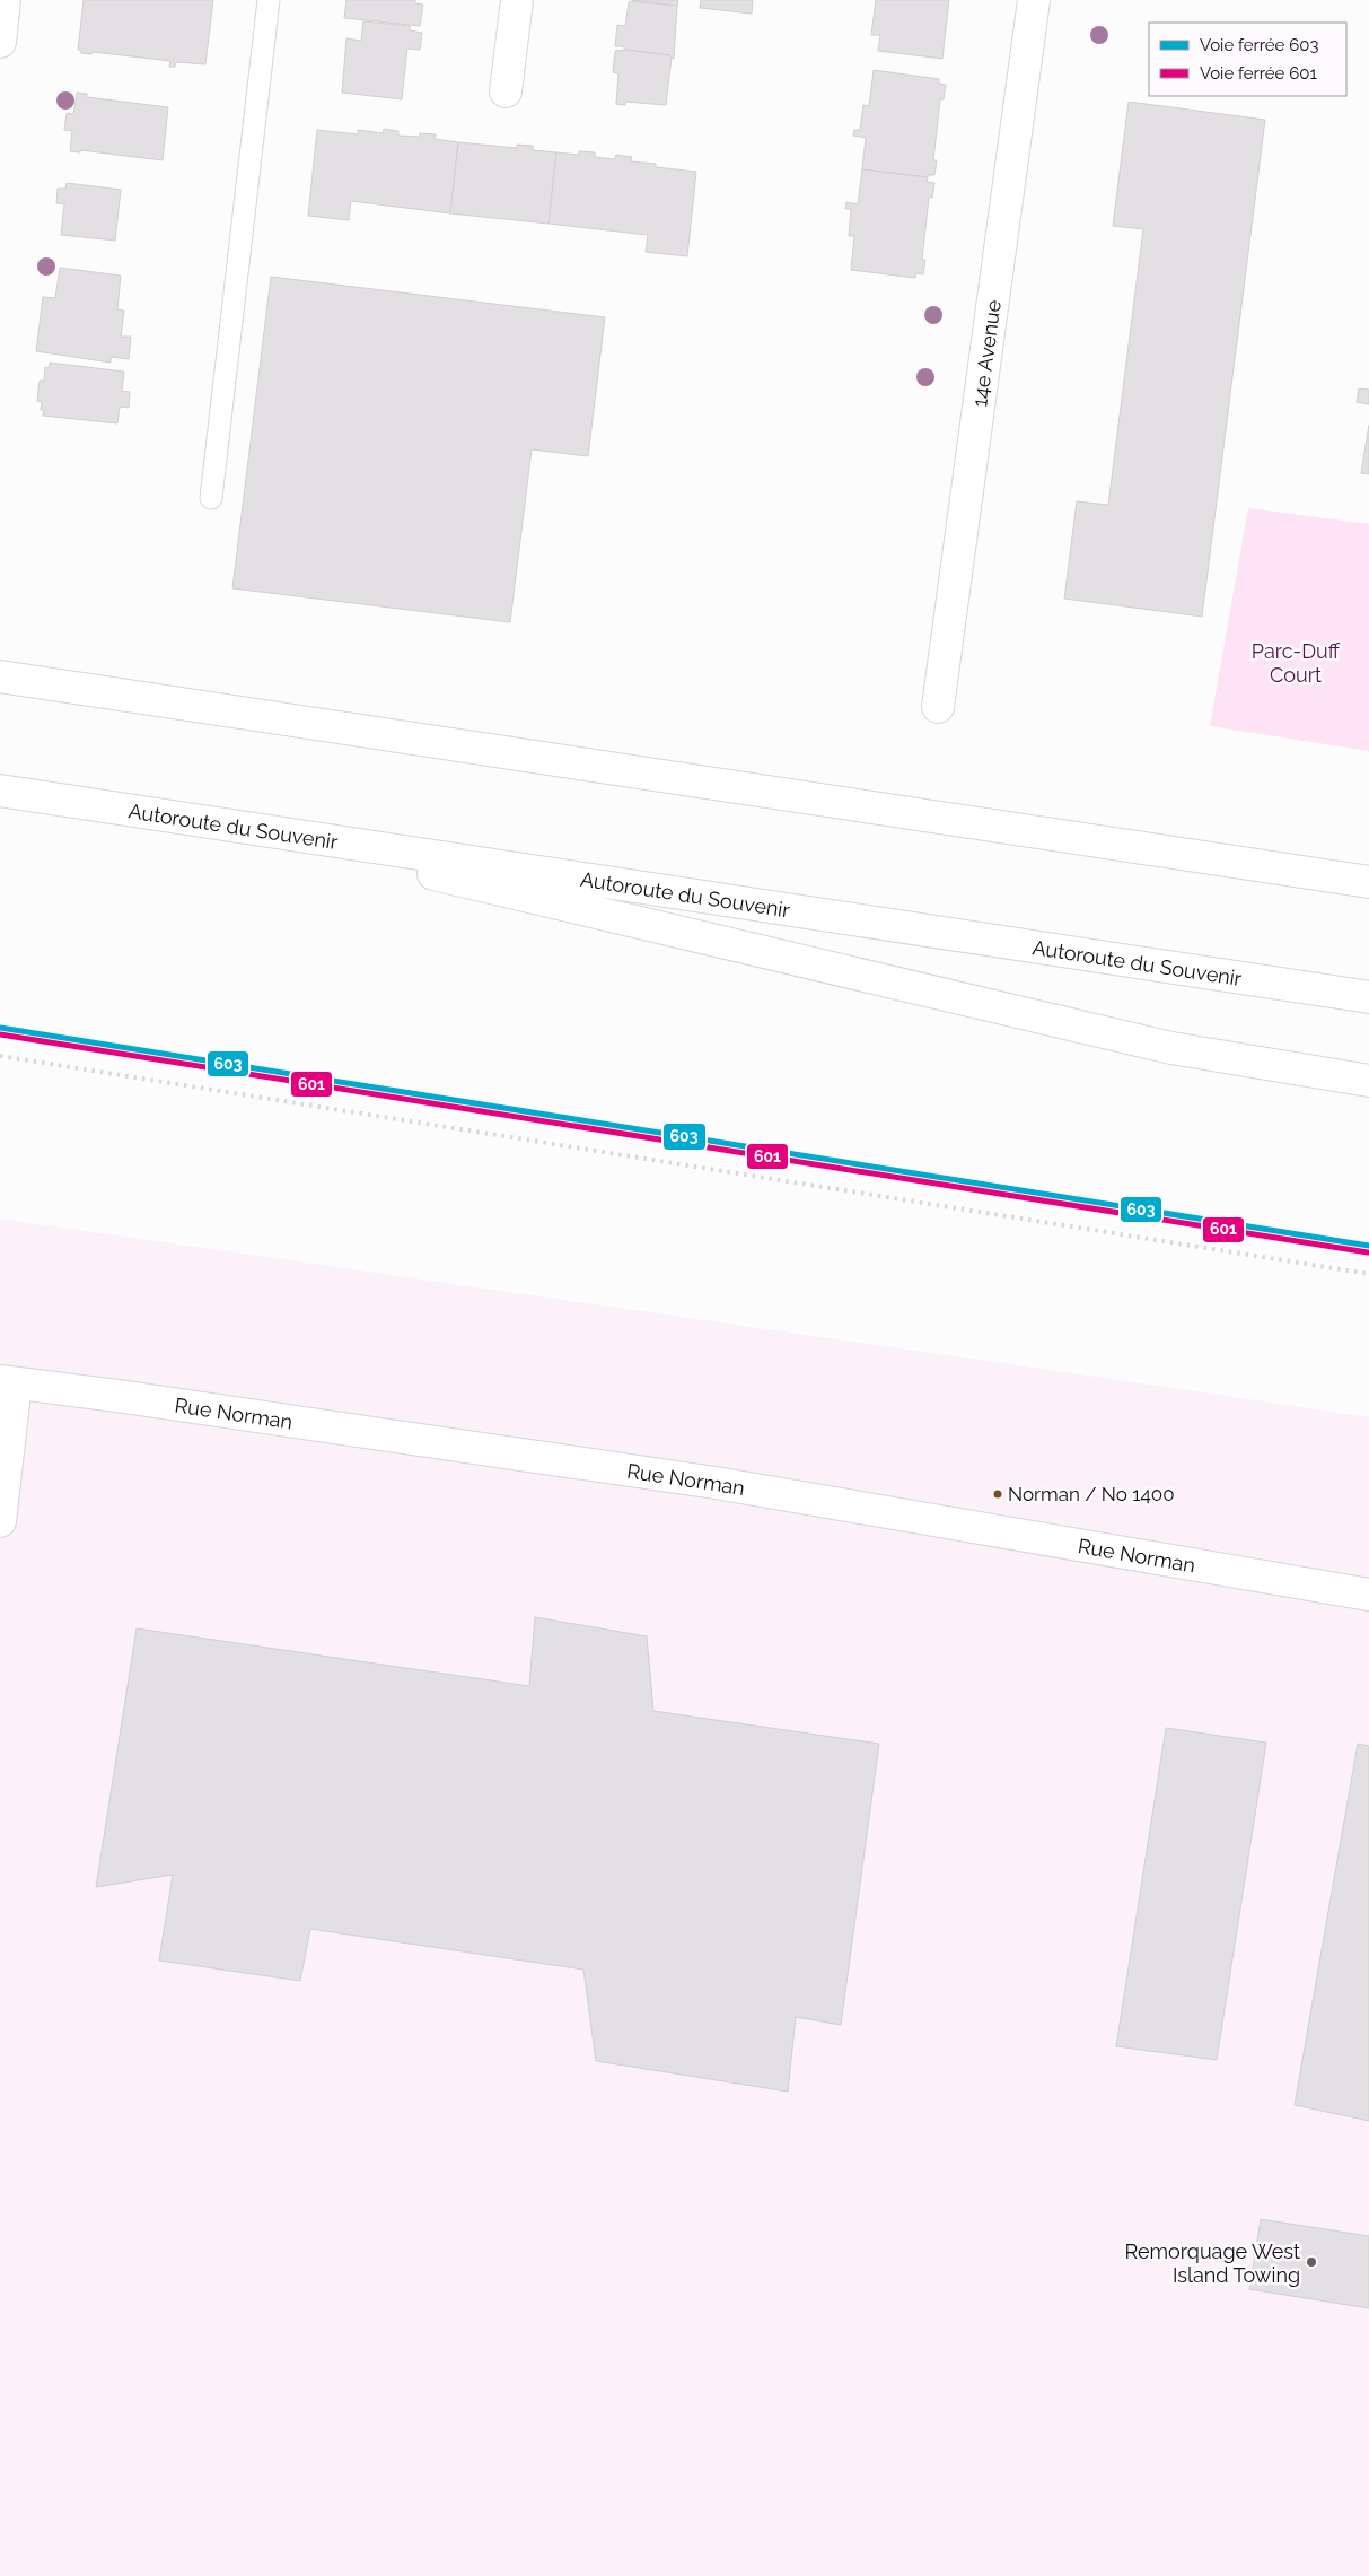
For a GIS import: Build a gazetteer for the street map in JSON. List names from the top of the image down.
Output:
{
  "streets": {
    "main road": ["14e Avenue", "Autoroute du Souvenir", "Rue Norman"]
  },
  "parks": ["Parc-Duff Court"],
  "places": ["Norman / No 1400", "Remorquage West Island Towing"],
  "lines": ["rail line 603", "rail line 601"],
  "legend": ["Voie ferrée 603", "Voie ferrée 601"]
}
